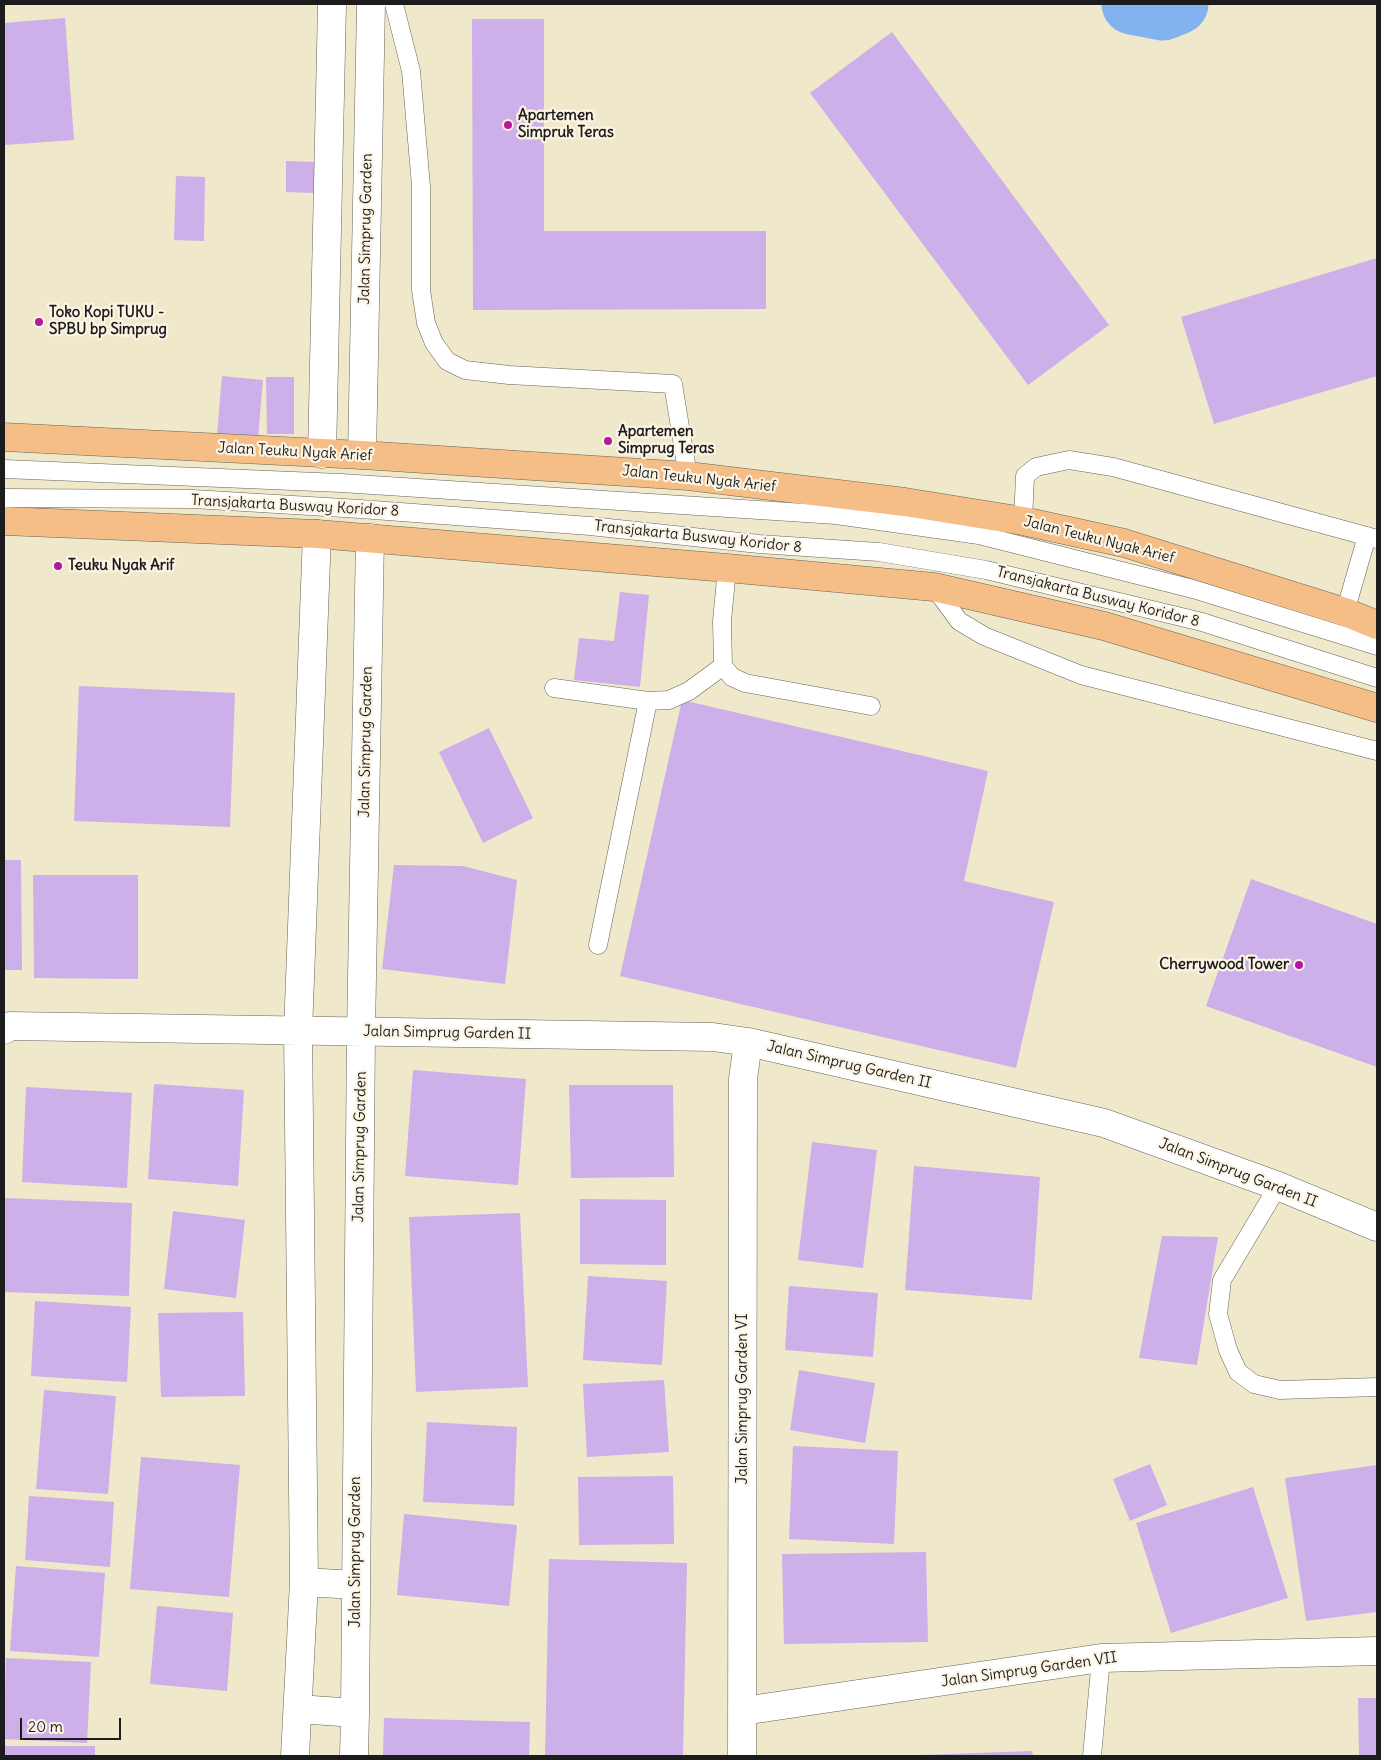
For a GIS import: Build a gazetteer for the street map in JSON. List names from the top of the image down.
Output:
{
  "streets": {
    "highway": ["Jalan Teuku Nyak Arief"],
    "street": [
      "Jalan Simprug Garden",
      "Jalan Simprug Garden II",
      "Jalan Simprug Garden VI",
      "Jalan Simprug Garden VII"
    ],
    "lane": ["Transjakarta Busway Koridor 8"]
  },
  "crossings": [
    ["Jalan Simprug Garden", "Jalan Teuku Nyak Arief"],
    ["Jalan Simprug Garden", "Jalan Simprug Garden II"],
    ["Jalan Simprug Garden II", "Jalan Simprug Garden VI"],
    ["Jalan Simprug Garden VI", "Jalan Simprug Garden VII"]
  ],
  "places": [
    "Apartemen Simpruk Teras",
    "Toko Kopi TUKU - SPBU bp Simprug",
    "Apartemen Simprug Teras",
    "Teuku Nyak Arif",
    "Cherrywood Tower"
  ],
  "scale_bar": "20 m"
}
